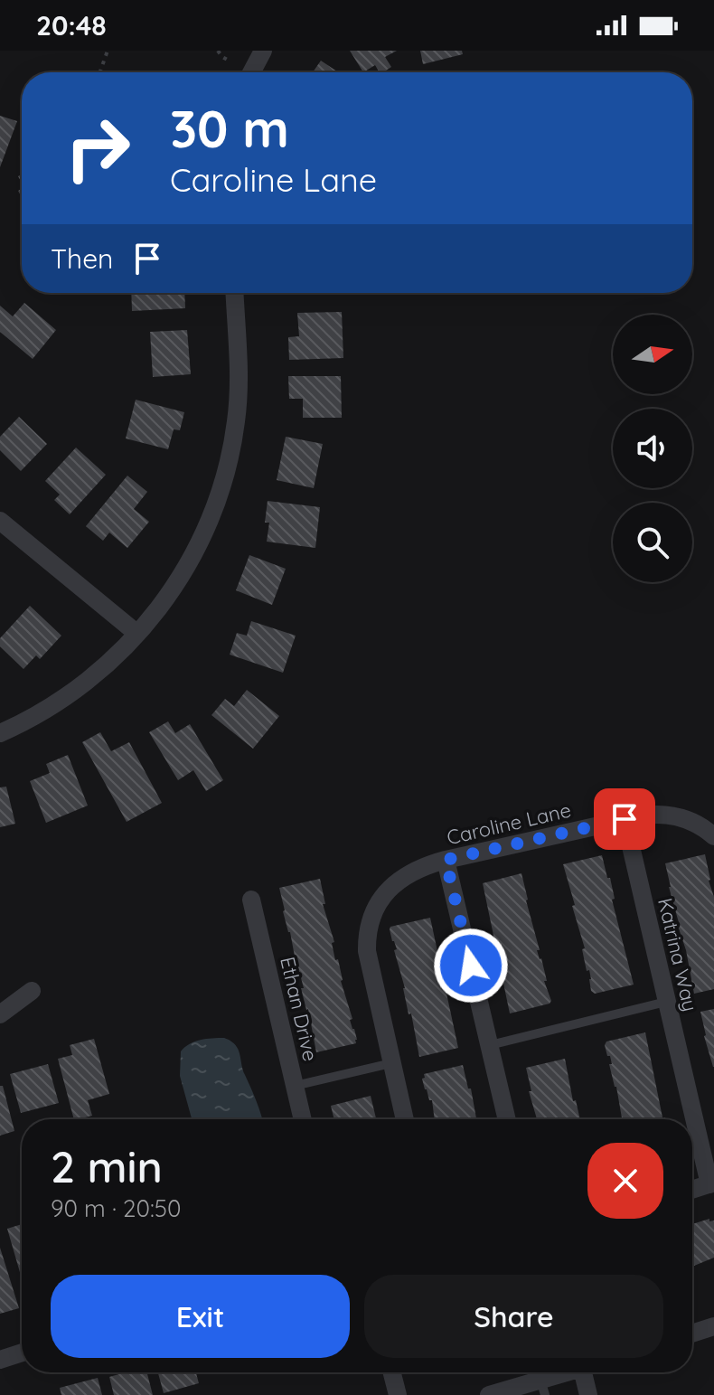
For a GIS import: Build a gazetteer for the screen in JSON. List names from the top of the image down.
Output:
{
  "streets": {
    "street": ["Caroline Lane", "Katrina Way", "Ethan Drive"]
  },
  "crossings": [
    ["Caroline Lane", "Katrina Way"]
  ],
  "north": "right",
  "page": {
    "status": "20:48",
    "turn": ["30 m", "Caroline Lane"],
    "then": "Then",
    "heading": ["2 min", "90 m · 20:50"],
    "buttons": ["Exit", "Share"]
  }
}
